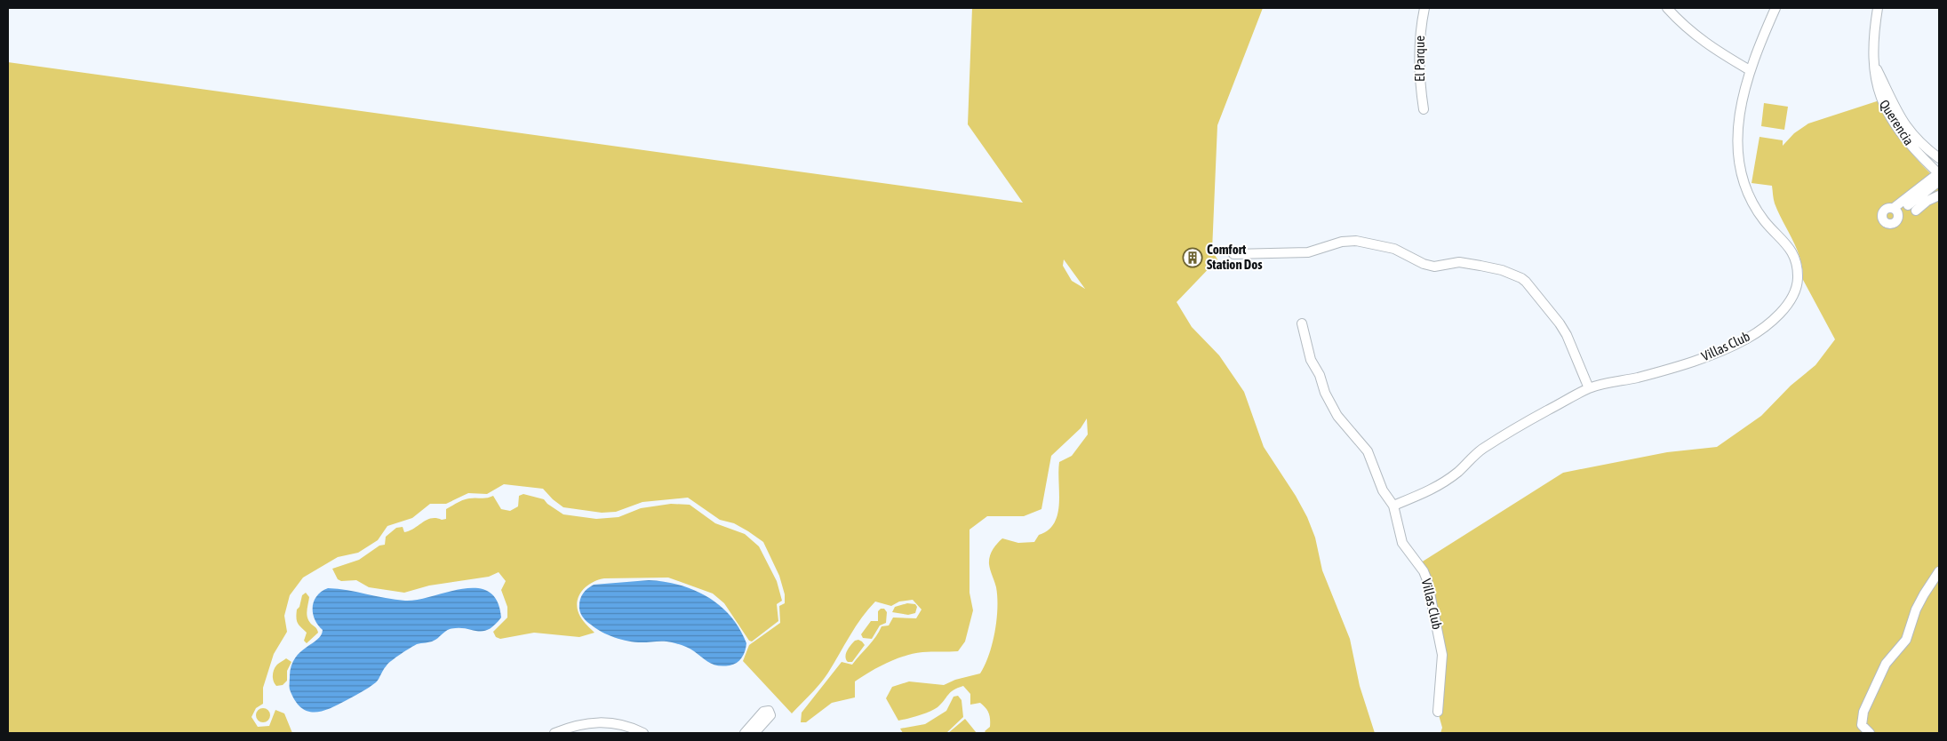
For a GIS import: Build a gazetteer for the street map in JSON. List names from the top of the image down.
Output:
{
  "streets": {
    "street": ["El Parque", "Querencia", "Villas Club"]
  },
  "places": {
    "building": ["Comfort Station Dos"]
  }
}
